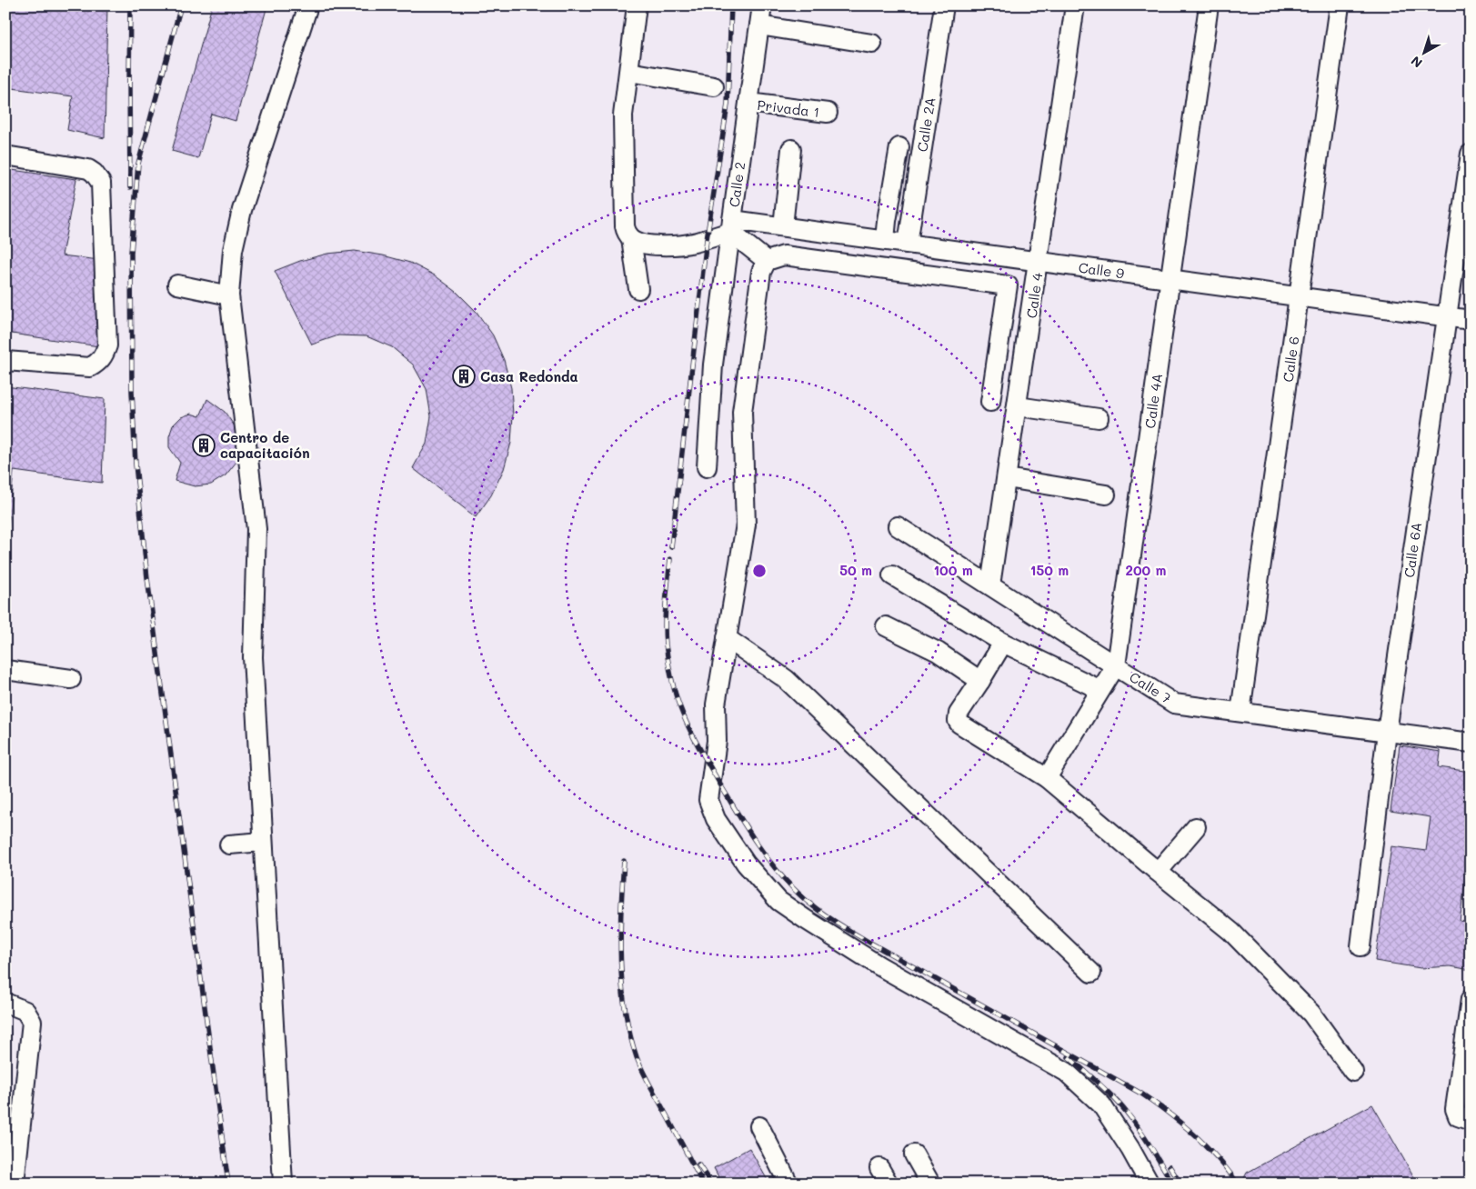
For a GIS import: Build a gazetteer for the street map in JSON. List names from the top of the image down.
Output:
{
  "streets": {
    "street": [
      "Privada 1",
      "Calle 2A",
      "Calle 2",
      "Calle 9",
      "Calle 4",
      "Calle 6",
      "Calle 4A",
      "Calle 6A",
      "Calle 7"
    ]
  },
  "crossings": [
    ["Privada 1", "Calle 2"],
    ["Calle 2A", "Calle 9"],
    ["Calle 2", "Calle 9"],
    ["Calle 9", "Calle 4"],
    ["Calle 9", "Calle 6"],
    ["Calle 9", "Calle 4A"],
    ["Calle 9", "Calle 6A"],
    ["Calle 4", "Calle 7"],
    ["Calle 6", "Calle 7"],
    ["Calle 4A", "Calle 7"],
    ["Calle 6A", "Calle 7"]
  ],
  "places": {
    "building": ["Casa Redonda", "Centro de capacitación"]
  },
  "north": "bottom left",
  "rings": [
    "50 m",
    "100 m",
    "150 m",
    "200 m"
  ]
}
